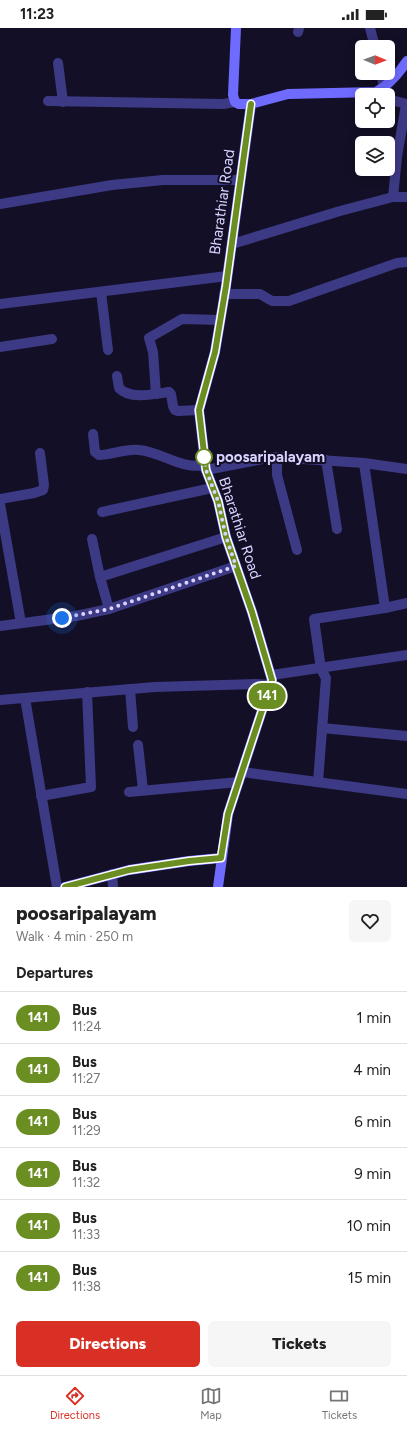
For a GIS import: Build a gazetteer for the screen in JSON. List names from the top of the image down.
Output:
{
  "streets": {
    "main road": ["Bharathiar Road"]
  },
  "places": ["poosaripalayam"],
  "lines": ["bus line 141"],
  "north": "right",
  "page": {
    "status": "11:23",
    "on_map": "141",
    "heading": [
      ["poosaripalayam", "Walk · 4 min · 250 m"],
      "Departures"
    ],
    "list": [
      {
        "mark": "141",
        "name": "Bus",
        "note": "11:24",
        "value": "1 min"
      },
      {
        "mark": "141",
        "name": "Bus",
        "note": "11:27",
        "value": "4 min"
      },
      {
        "mark": "141",
        "name": "Bus",
        "note": "11:29",
        "value": "6 min"
      },
      {
        "mark": "141",
        "name": "Bus",
        "note": "11:32",
        "value": "9 min"
      },
      {
        "mark": "141",
        "name": "Bus",
        "note": "11:33",
        "value": "10 min"
      },
      {
        "mark": "141",
        "name": "Bus",
        "note": "11:38",
        "value": "15 min"
      }
    ],
    "buttons": ["Directions", "Tickets"],
    "tabs": ["Directions", "Map", "Tickets"]
  }
}
